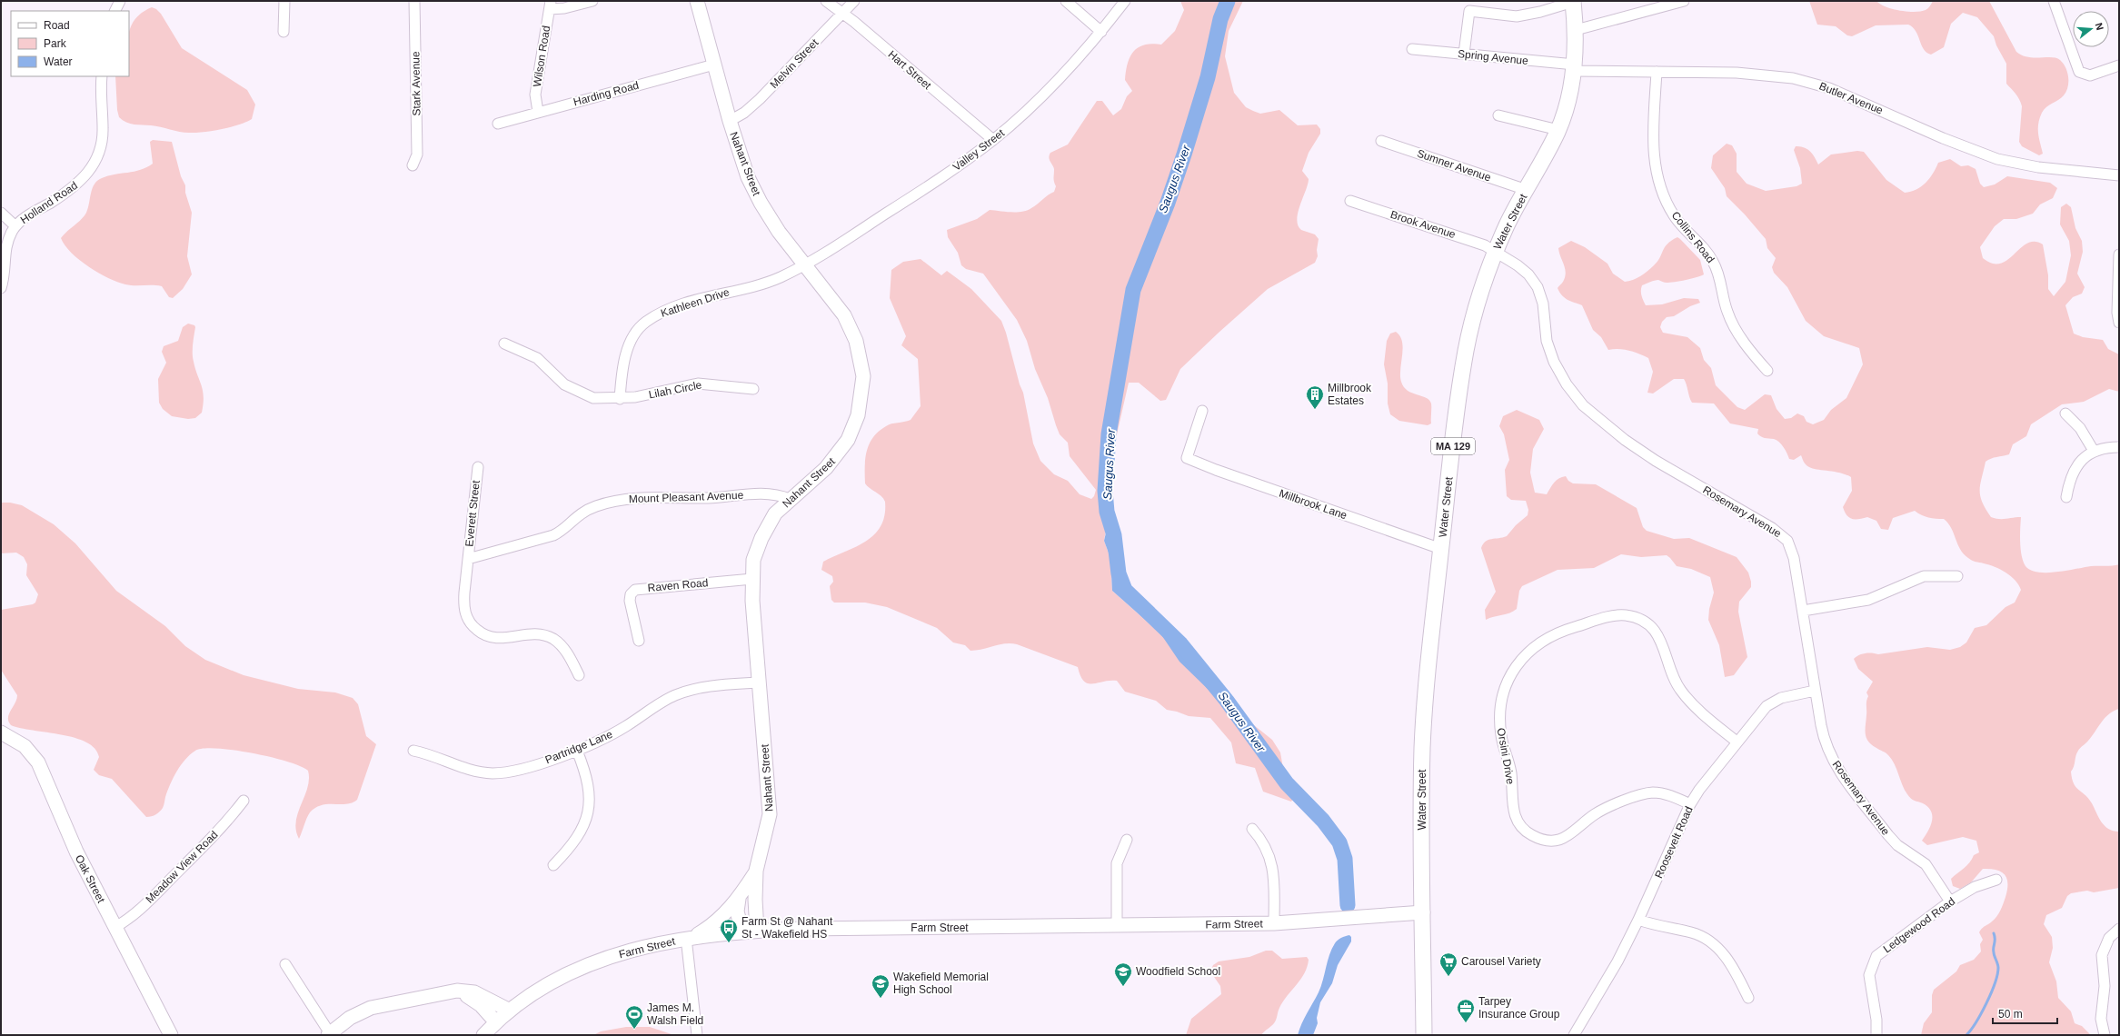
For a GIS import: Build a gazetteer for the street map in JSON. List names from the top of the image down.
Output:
{
  "streets": {
    "main road": [
      "Nahant Street",
      "Water Street",
      "MA 129",
      "Oak Street",
      "Farm Street"
    ],
    "street": [
      "Wilson Road",
      "Spring Avenue",
      "Melvin Street",
      "Hart Street",
      "Stark Avenue",
      "Harding Road",
      "Butler Avenue",
      "Valley Street",
      "Sumner Avenue",
      "Holland Road",
      "Brook Avenue",
      "Collins Road",
      "Kathleen Drive",
      "Lilah Circle",
      "Mount Pleasant Avenue",
      "Millbrook Lane",
      "Rosemary Avenue",
      "Everett Street",
      "Raven Road",
      "Partridge Lane",
      "Orsini Drive",
      "Roosevelt Road",
      "Meadow View Road",
      "Ledgewood Road"
    ]
  },
  "crossings": [
    ["Wilson Road", "Harding Road"],
    ["Spring Avenue", "Butler Avenue"],
    ["Spring Avenue", "Water Street"],
    ["Melvin Street", "Hart Street"],
    ["Melvin Street", "Nahant Street"],
    ["Hart Street", "Valley Street"],
    ["Harding Road", "Nahant Street"],
    ["Butler Avenue", "Water Street"],
    ["Butler Avenue", "Collins Road"],
    ["Valley Street", "Nahant Street"],
    ["Valley Street", "Kathleen Drive"],
    ["Nahant Street", "Kathleen Drive"],
    ["Nahant Street", "Mount Pleasant Avenue"],
    ["Nahant Street", "Raven Road"],
    ["Nahant Street", "Partridge Lane"],
    ["Nahant Street", "Farm Street"],
    ["Sumner Avenue", "Water Street"],
    ["Water Street", "Brook Avenue"],
    ["Water Street", "Millbrook Lane"],
    ["Water Street", "Rosemary Avenue"],
    ["Water Street", "Farm Street"],
    ["Brook Avenue", "Rosemary Avenue"],
    ["Kathleen Drive", "Lilah Circle"],
    ["Mount Pleasant Avenue", "Everett Street"],
    ["Rosemary Avenue", "Roosevelt Road"],
    ["Rosemary Avenue", "Ledgewood Road"],
    ["Orsini Drive", "Roosevelt Road"],
    ["Meadow View Road", "Oak Street"]
  ],
  "water": ["Saugus River"],
  "places": {
    "building": ["Millbrook Estates"],
    "bus stop": ["Farm St @ Nahant St - Wakefield HS"],
    "supermarket": ["Carousel Variety"],
    "school or university": ["Woodfield School", "Wakefield Memorial High School"],
    "office": ["Tarpey Insurance Group"],
    "sports": ["James M. Walsh Field"]
  },
  "legend": ["Road", "Park", "Water"],
  "scale_bar": "50 m",
  "north": "right"
}
